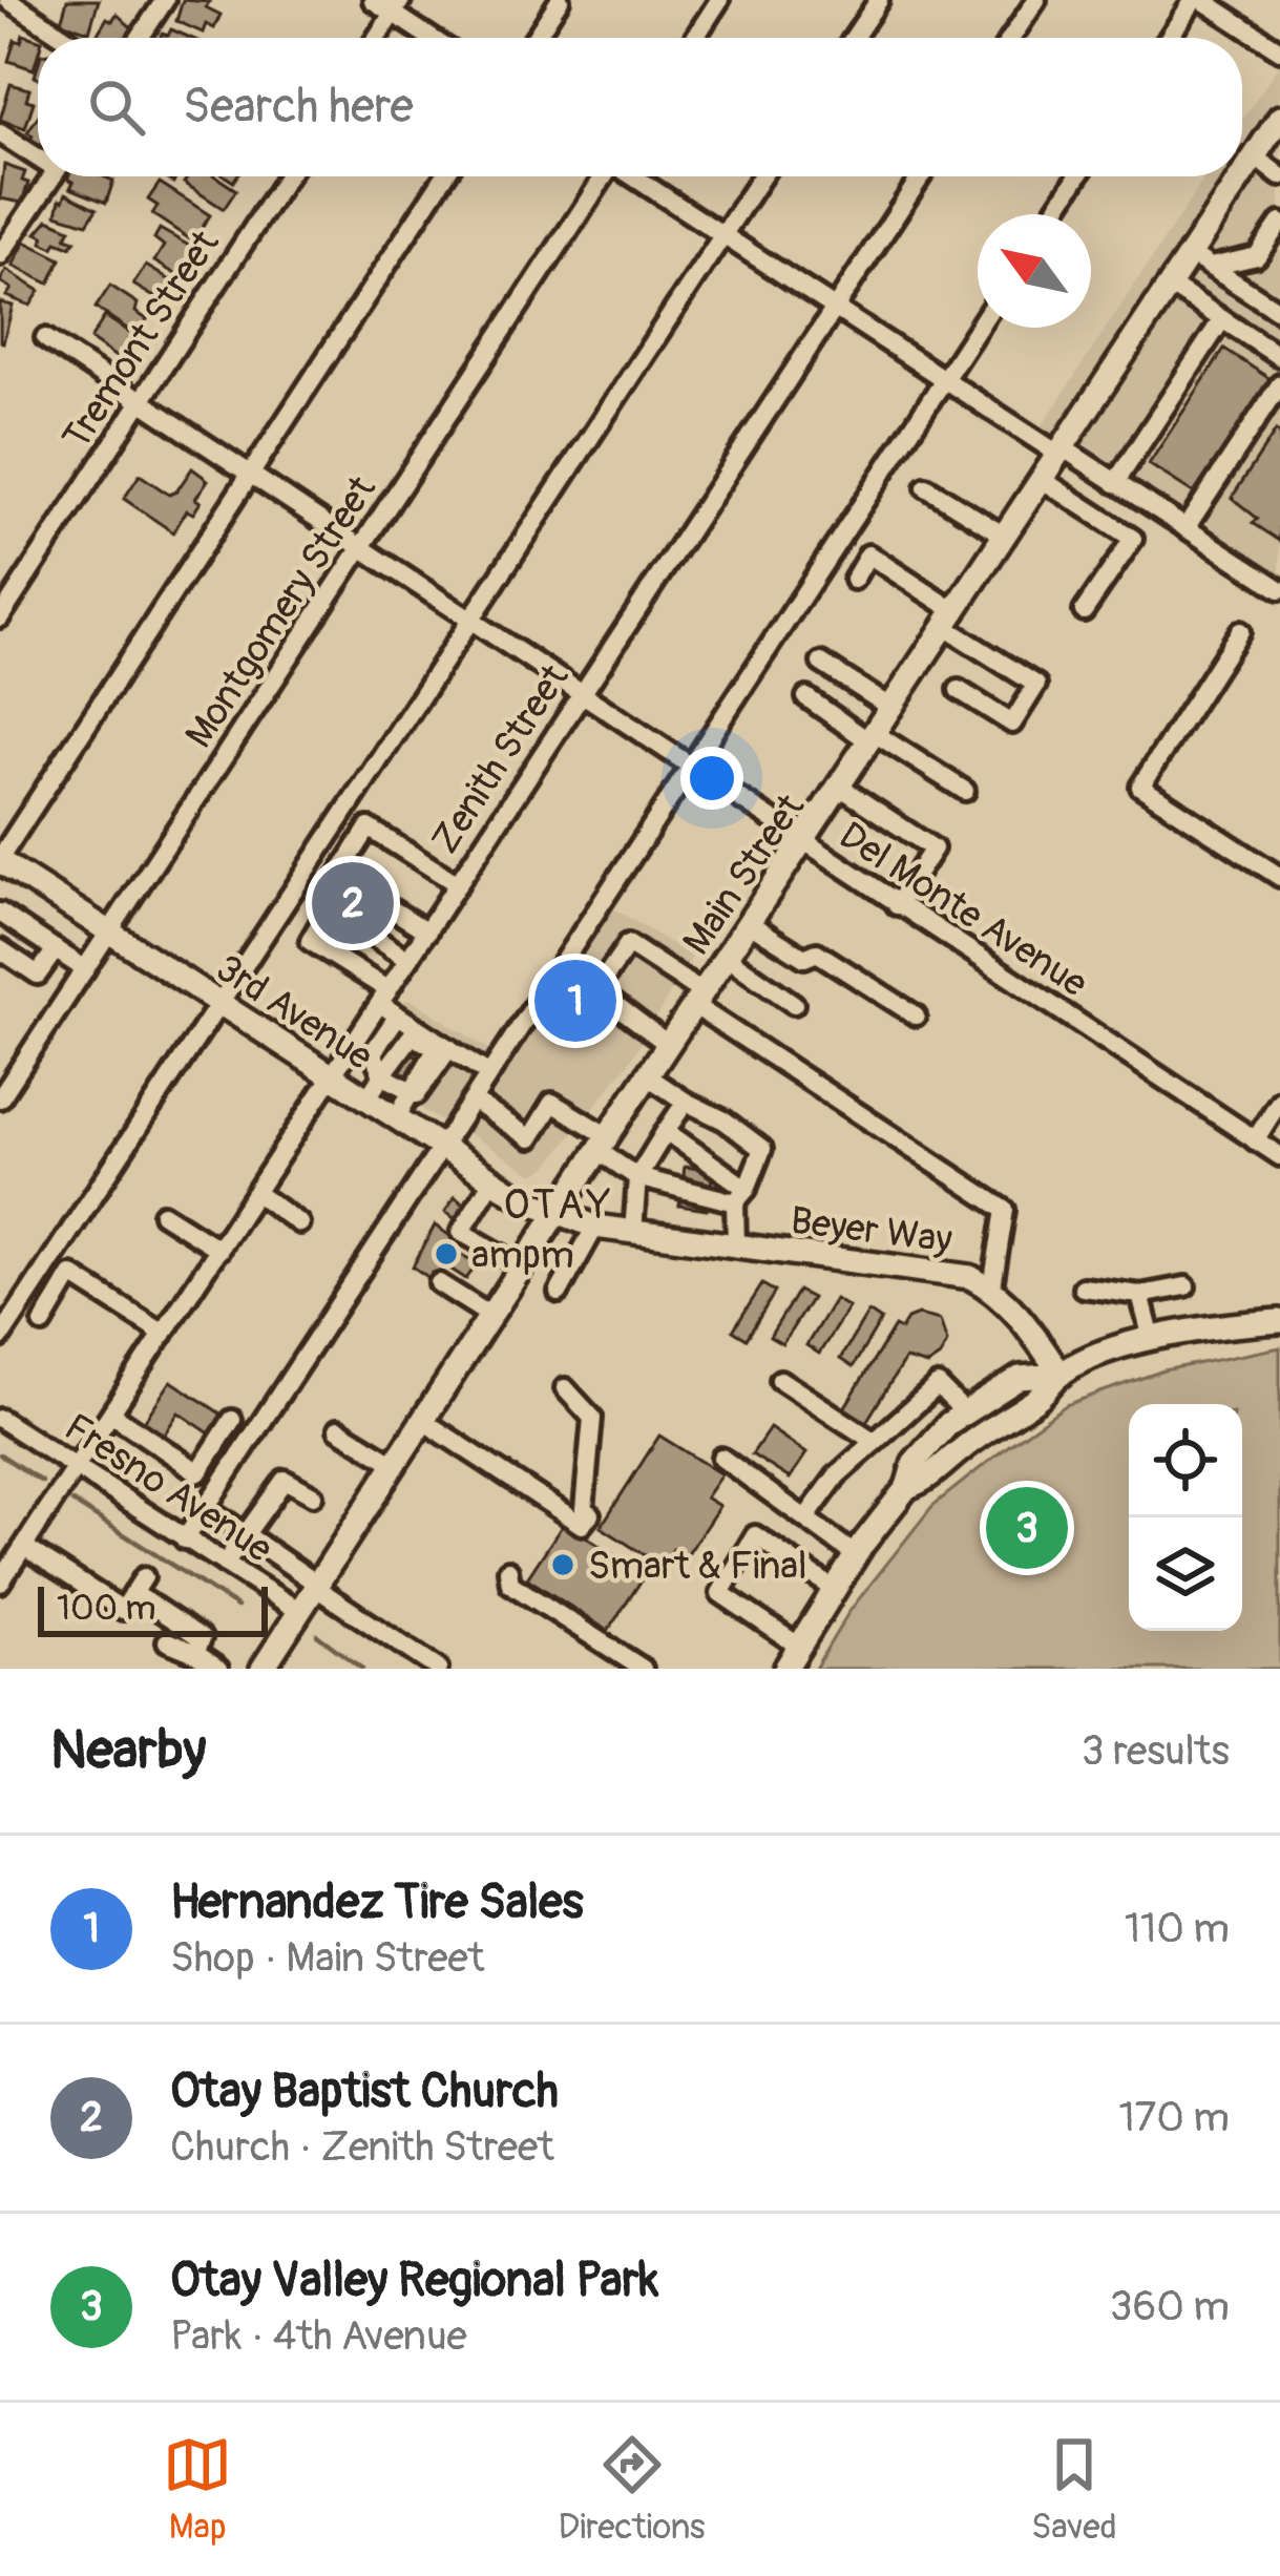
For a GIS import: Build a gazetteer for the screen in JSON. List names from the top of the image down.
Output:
{
  "streets": {
    "main road": ["Main Street", "3rd Avenue", "Beyer Way"],
    "street": [
      "Tremont Street",
      "Montgomery Street",
      "Zenith Street",
      "Del Monte Avenue",
      "Fresno Avenue"
    ]
  },
  "crossings": [
    ["Tremont Street", "Del Monte Avenue"],
    ["Montgomery Street", "Del Monte Avenue"],
    ["Montgomery Street", "3rd Avenue"],
    ["Zenith Street", "Del Monte Avenue"],
    ["Zenith Street", "3rd Avenue"],
    ["Zenith Street", "Fresno Avenue"],
    ["Main Street", "Del Monte Avenue"],
    ["Main Street", "3rd Avenue"],
    ["Main Street", "Beyer Way"],
    ["Main Street", "Fresno Avenue"],
    ["3rd Avenue", "Beyer Way"]
  ],
  "districts": ["OTAY"],
  "places": ["ampm", "Smart & Final"],
  "scale_bar": "100 m",
  "north": "top left",
  "page": {
    "search": "Search here",
    "pins": ["2", "1", "3"],
    "scale": "100 m",
    "heading": ["Nearby", "3 results"],
    "list": [
      {
        "mark": "1",
        "name": "Hernandez Tire Sales",
        "note": "Shop · Main Street",
        "value": "110 m"
      },
      {
        "mark": "2",
        "name": "Otay Baptist Church",
        "note": "Church · Zenith Street",
        "value": "170 m"
      },
      {
        "mark": "3",
        "name": "Otay Valley Regional Park",
        "note": "Park · 4th Avenue",
        "value": "360 m"
      }
    ],
    "nav": ["Map", "Directions", "Saved"]
  }
}
